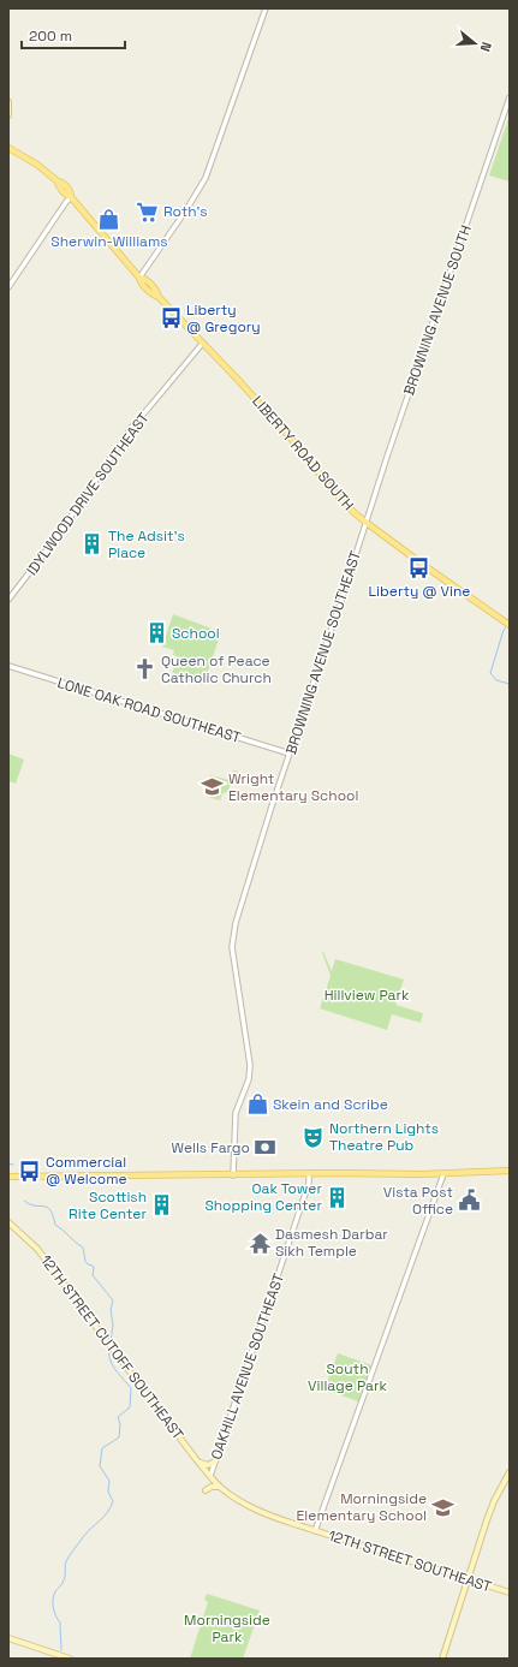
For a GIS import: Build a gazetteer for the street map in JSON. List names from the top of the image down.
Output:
{
  "streets": {
    "main road": ["LIBERTY ROAD SOUTH", "12TH STREET CUTOFF SOUTHEAST", "12TH STREET SOUTHEAST"],
    "street": [
      "BROWNING AVENUE SOUTH",
      "IDYLWOOD DRIVE SOUTHEAST",
      "BROWNING AVENUE SOUTHEAST",
      "LONE OAK ROAD SOUTHEAST",
      "OAKHILL AVENUE SOUTHEAST"
    ]
  },
  "crossings": [
    ["BROWNING AVENUE SOUTH", "LIBERTY ROAD SOUTH"],
    ["BROWNING AVENUE SOUTH", "BROWNING AVENUE SOUTHEAST"],
    ["LIBERTY ROAD SOUTH", "IDYLWOOD DRIVE SOUTHEAST"],
    ["LIBERTY ROAD SOUTH", "BROWNING AVENUE SOUTHEAST"],
    ["BROWNING AVENUE SOUTHEAST", "LONE OAK ROAD SOUTHEAST"],
    ["12TH STREET CUTOFF SOUTHEAST", "OAKHILL AVENUE SOUTHEAST"],
    ["12TH STREET CUTOFF SOUTHEAST", "12TH STREET SOUTHEAST"],
    ["OAKHILL AVENUE SOUTHEAST", "12TH STREET SOUTHEAST"]
  ],
  "parks": ["Hillview Park", "South Village Park", "Morningside Park"],
  "places": {
    "supermarket": ["Roth's"],
    "shop": ["Sherwin-Williams", "Skein and Scribe"],
    "bus stop": ["Liberty @ Gregory", "Liberty @ Vine", "Commercial @ Welcome"],
    "building": [
      "The Adsit's Place",
      "School",
      "Oak Tower Shopping Center",
      "Scottish Rite Center"
    ],
    "church": ["Queen of Peace Catholic Church"],
    "school or university": ["Wright Elementary School", "Morningside Elementary School"],
    "theatre": ["Northern Lights Theatre Pub"],
    "bank": ["Wells Fargo"],
    "public building": ["Vista Post Office"],
    "temple": ["Dasmesh Darbar Sikh Temple"]
  },
  "scale_bar": "200 m",
  "north": "right"
}
